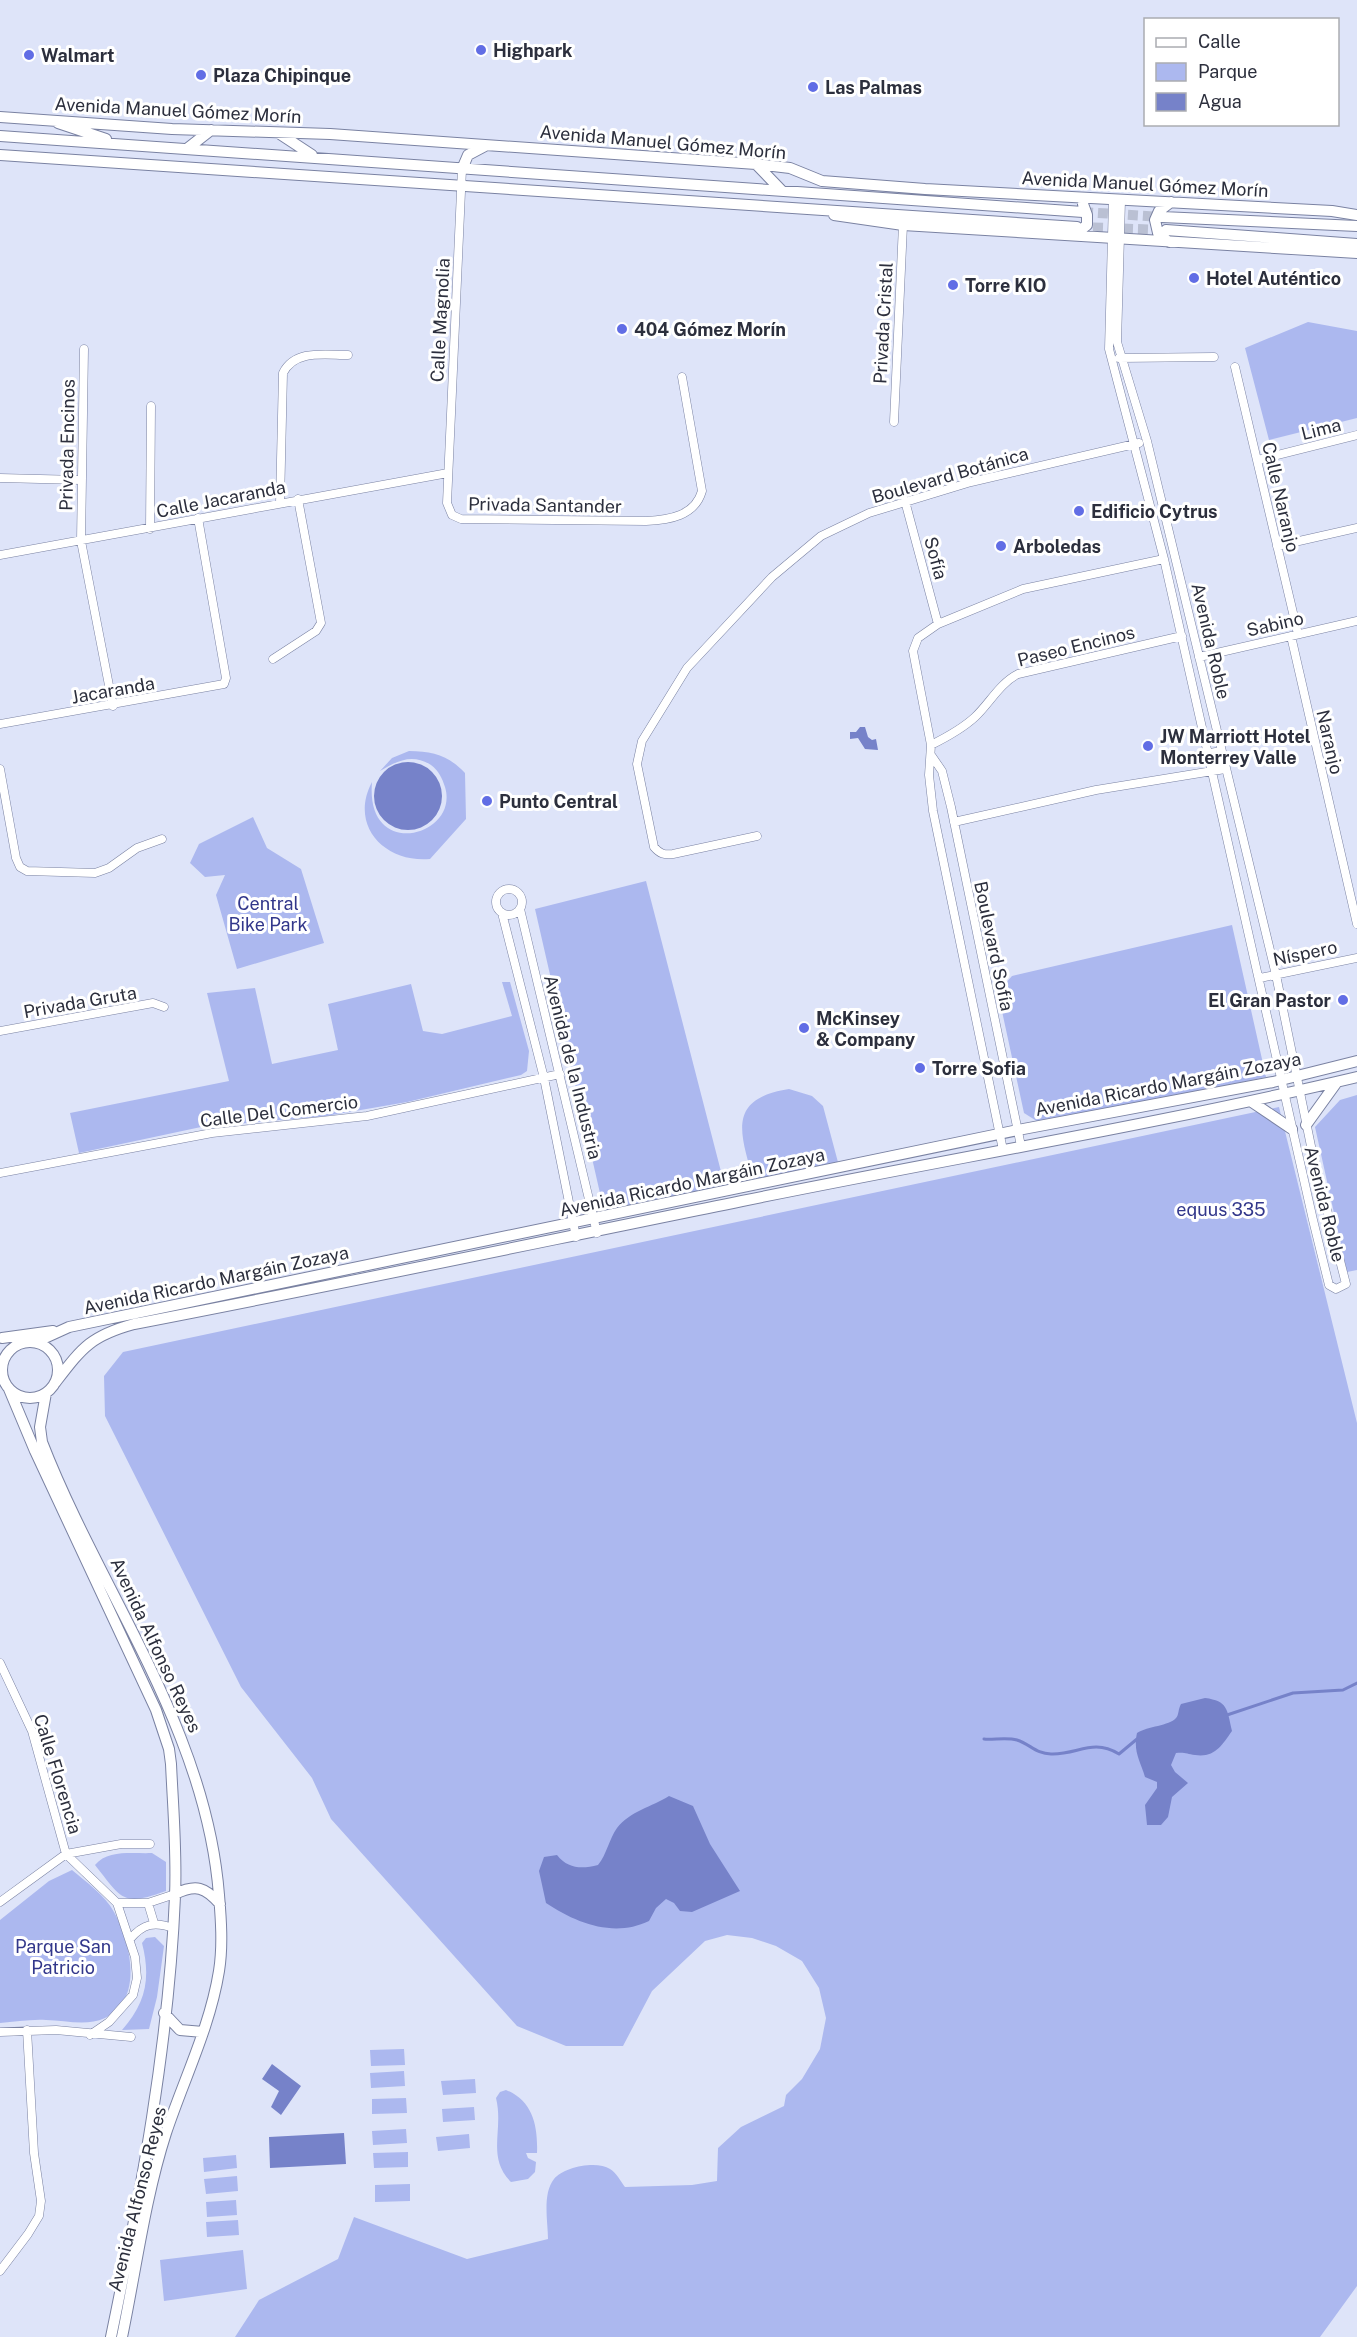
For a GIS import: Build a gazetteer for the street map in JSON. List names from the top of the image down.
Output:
{
  "streets": {
    "main road": ["Avenida Manuel Gómez Morín", "Avenida Ricardo Margáin Zozaya", "Avenida Alfonso Reyes"],
    "street": [
      "Calle Magnolia",
      "Privada Cristal",
      "Lima",
      "Privada Encinos",
      "Boulevard Botánica",
      "Calle Naranjo",
      "Calle Jacaranda",
      "Privada Santander",
      "Sofía",
      "Sabino",
      "Avenida Roble",
      "Paseo Encinos",
      "Jacaranda",
      "Naranjo",
      "Boulevard Sofía",
      "Níspero",
      "Privada Gruta",
      "Avenida de la Industria",
      "Calle Del Comercio",
      "Calle Florencia"
    ]
  },
  "crossings": [
    ["Avenida Manuel Gómez Morín", "Calle Magnolia"],
    ["Avenida Manuel Gómez Morín", "Avenida Roble"],
    ["Calle Magnolia", "Calle Jacaranda"],
    ["Calle Magnolia", "Privada Santander"],
    ["Lima", "Calle Naranjo"],
    ["Privada Encinos", "Calle Jacaranda"],
    ["Privada Encinos", "Jacaranda"],
    ["Boulevard Botánica", "Sofía"],
    ["Boulevard Botánica", "Avenida Roble"],
    ["Calle Naranjo", "Sabino"],
    ["Calle Naranjo", "Naranjo"],
    ["Calle Jacaranda", "Privada Santander"],
    ["Calle Jacaranda", "Jacaranda"],
    ["Sofía", "Boulevard Sofía"],
    ["Sabino", "Avenida Roble"],
    ["Sabino", "Naranjo"],
    ["Avenida Roble", "Paseo Encinos"],
    ["Avenida Roble", "Níspero"],
    ["Avenida Roble", "Avenida Ricardo Margáin Zozaya"],
    ["Paseo Encinos", "Boulevard Sofía"],
    ["Boulevard Sofía", "Avenida Ricardo Margáin Zozaya"],
    ["Avenida de la Industria", "Avenida Ricardo Margáin Zozaya"],
    ["Avenida de la Industria", "Calle Del Comercio"],
    ["Avenida Ricardo Margáin Zozaya", "Avenida Alfonso Reyes"]
  ],
  "parks": ["Central Bike Park", "equus 335", "Parque San Patricio"],
  "places": [
    "Highpark",
    "Walmart",
    "Plaza Chipinque",
    "Las Palmas",
    "Hotel Auténtico",
    "Torre KIO",
    "404 Gómez Morín",
    "Edificio Cytrus",
    "Arboledas",
    "JW Marriott Hotel Monterrey Valle",
    "Punto Central",
    "El Gran Pastor",
    "McKinsey & Company",
    "Torre Sofia"
  ],
  "legend": ["Calle", "Parque", "Agua"]
}
